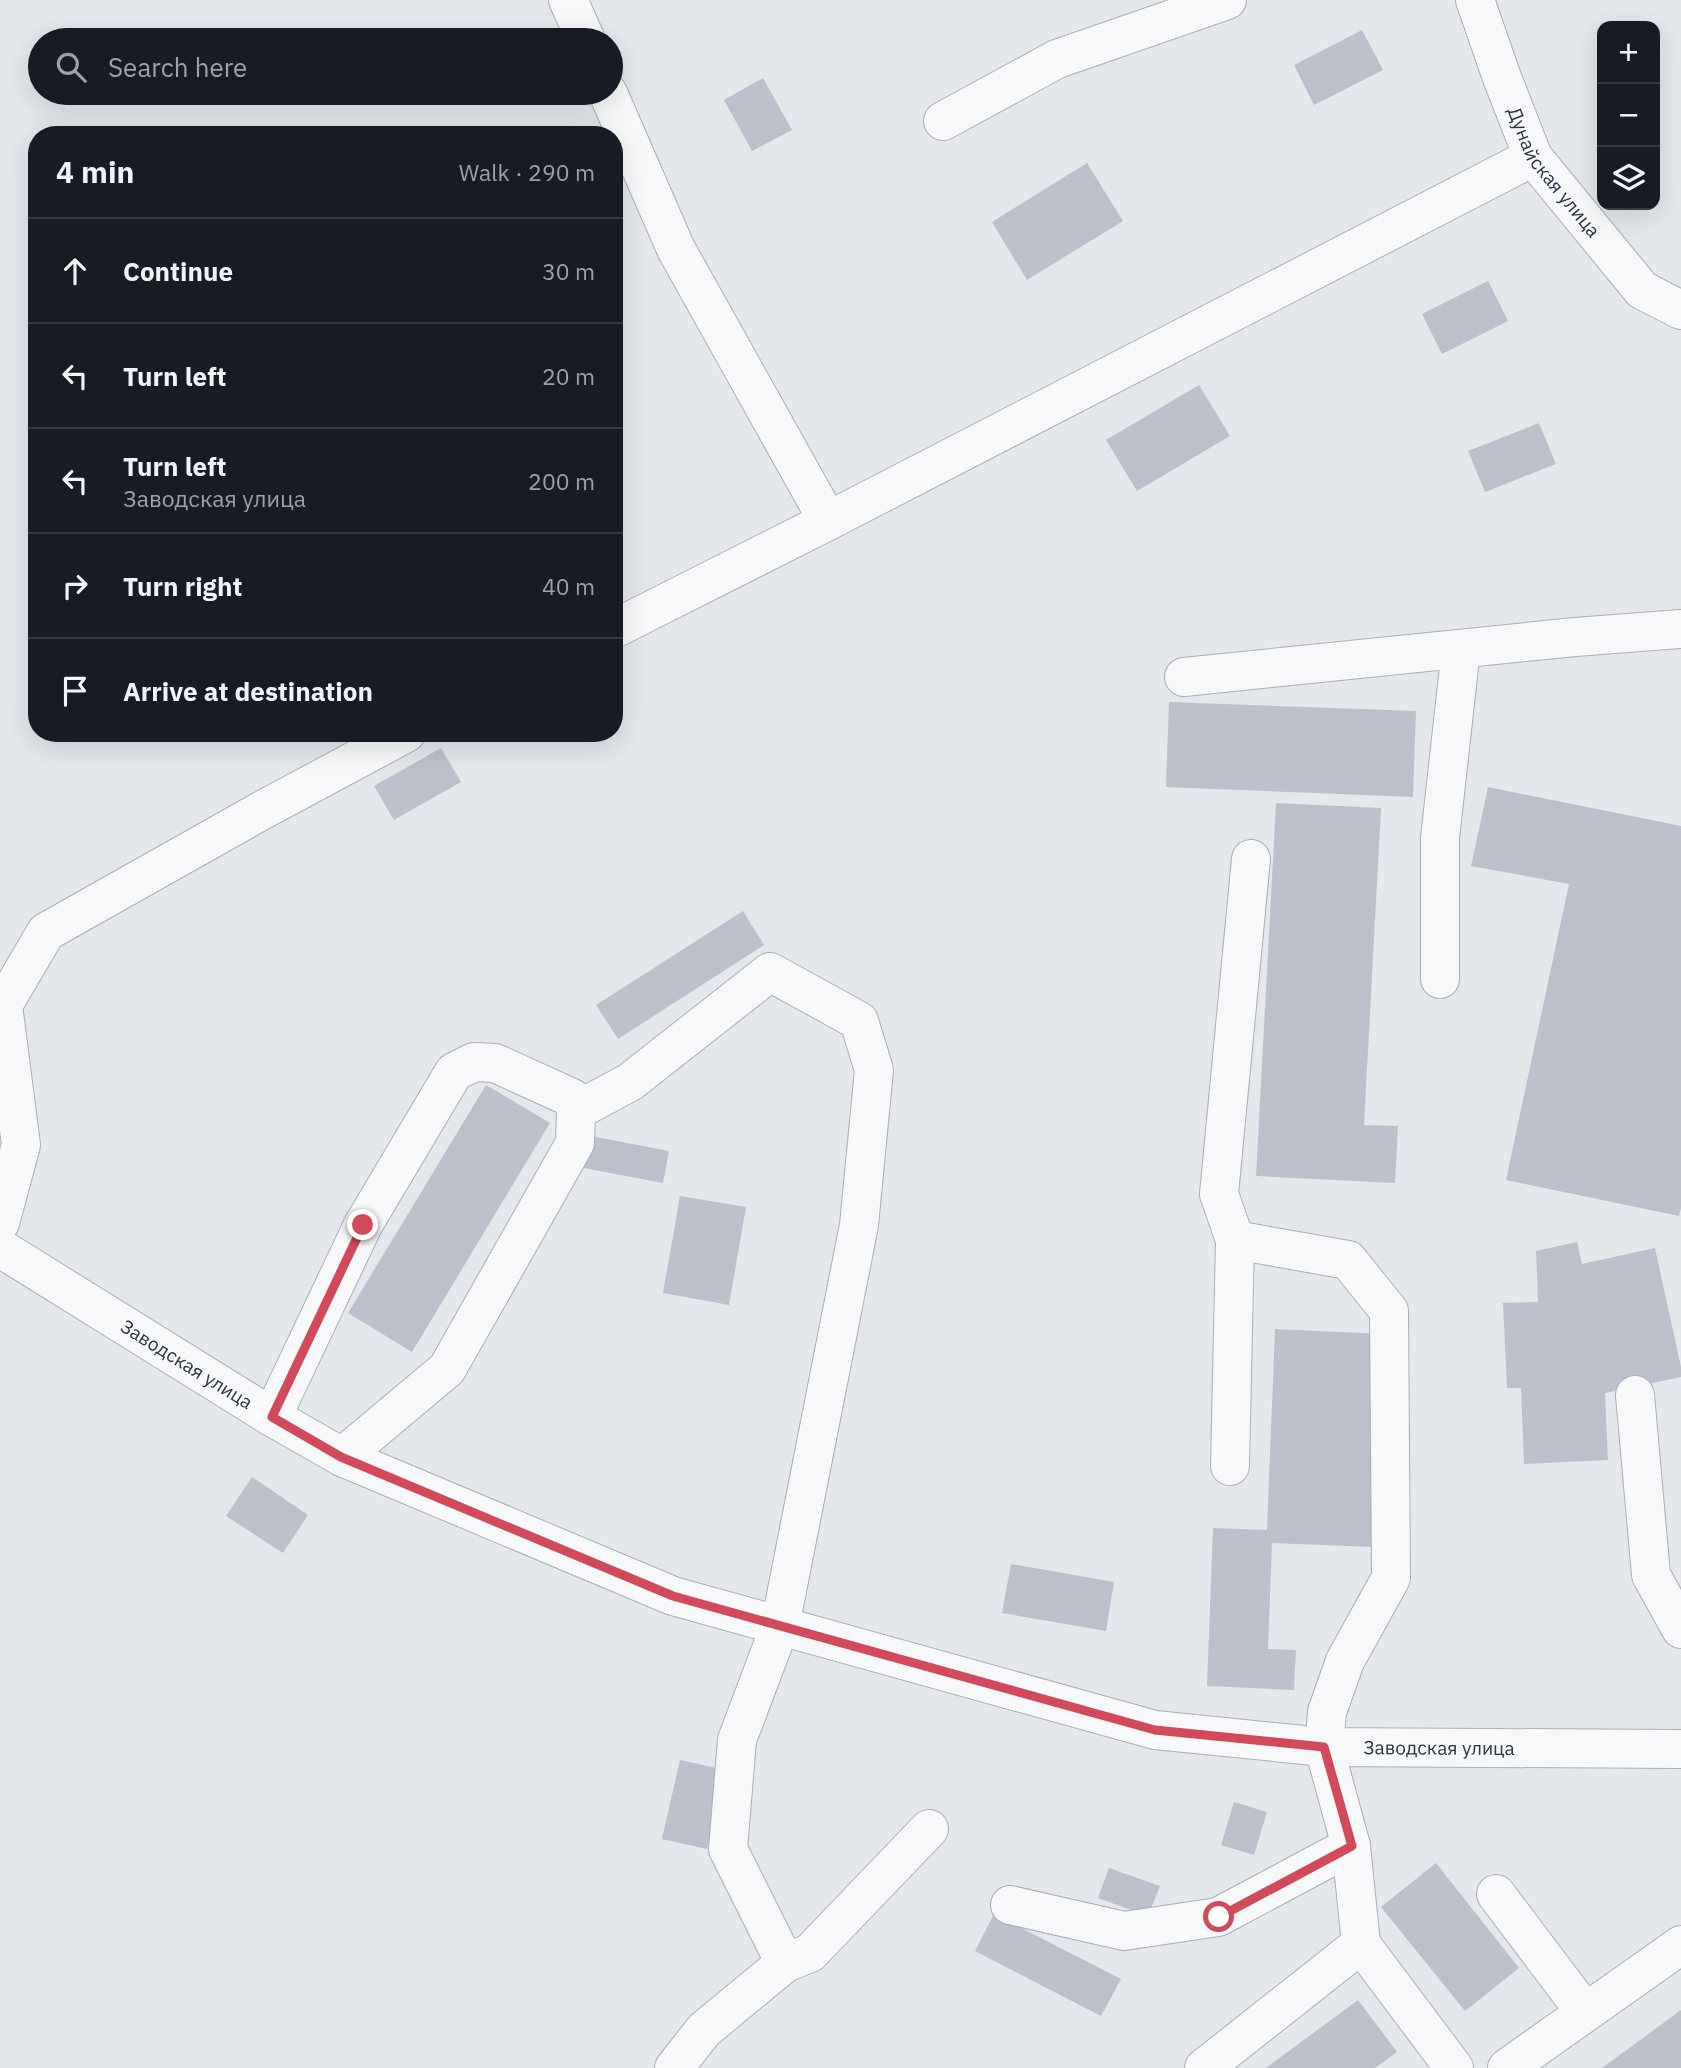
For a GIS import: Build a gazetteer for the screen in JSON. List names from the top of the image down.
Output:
{
  "streets": {
    "street": ["Дунайская улица", "Заводская улица"]
  },
  "page": {
    "map_buttons": ["+", "−"],
    "search": "Search here",
    "heading": ["4 min", "Walk · 290 m"],
    "list": [
      ["Continue", "30 m"],
      ["Turn left", "20 m"],
      ["Turn left", "Заводская улица", "200 m"],
      ["Turn right", "40 m"],
      "Arrive at destination"
    ]
  }
}
